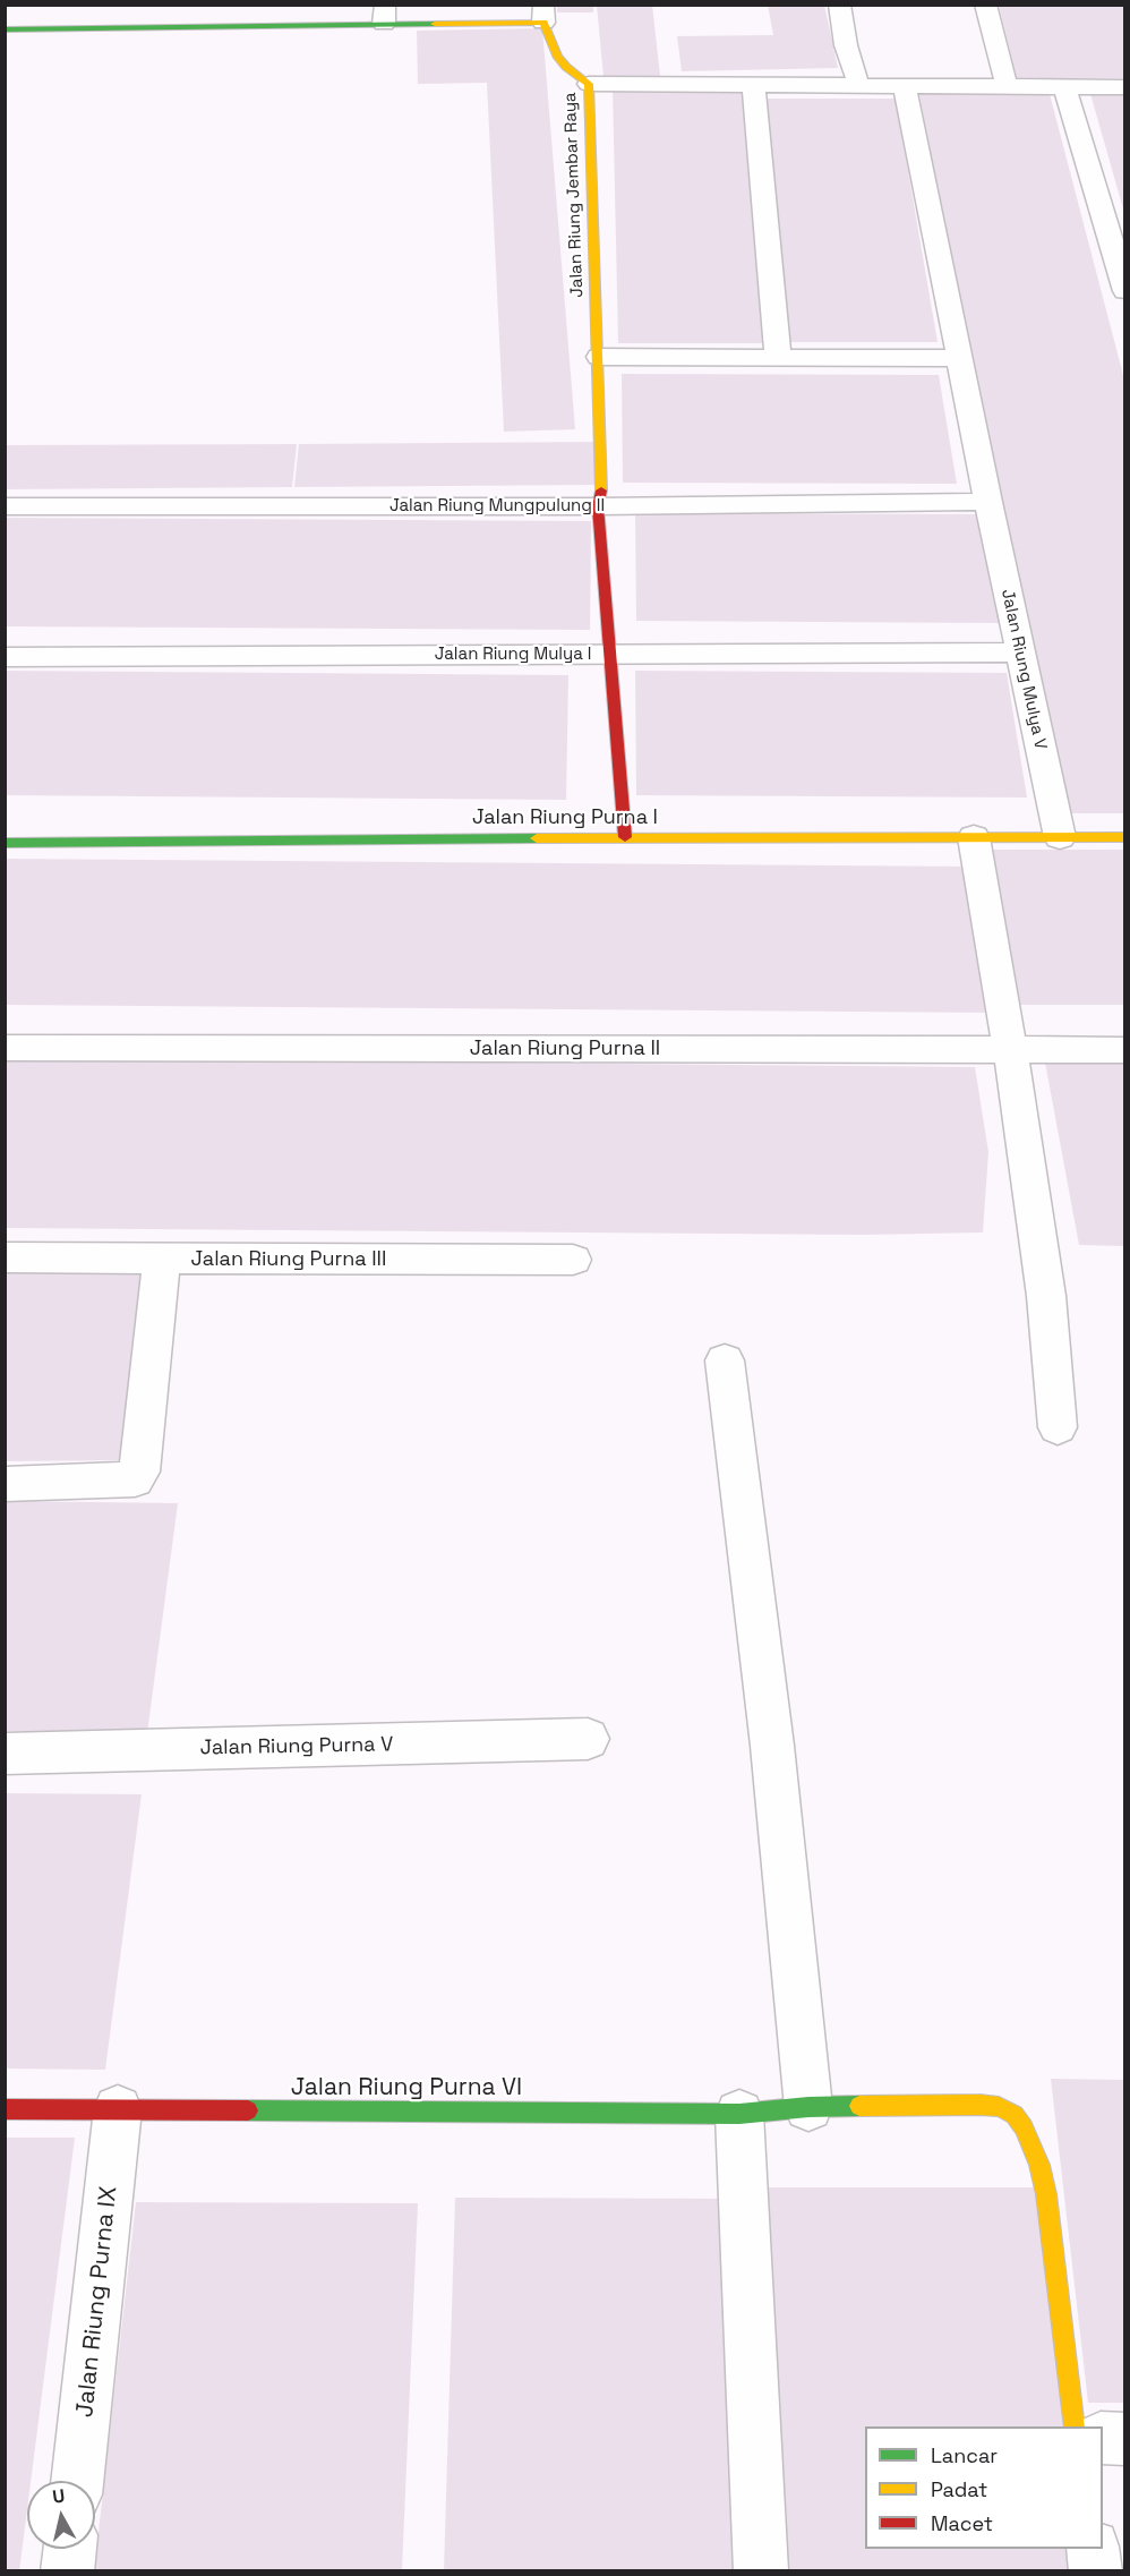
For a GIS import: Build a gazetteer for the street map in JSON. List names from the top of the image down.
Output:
{
  "streets": {
    "street": [
      "Jalan Riung Jembar Raya",
      "Jalan Riung Mungpulung II",
      "Jalan Riung Mulya I",
      "Jalan Riung Mulya V",
      "Jalan Riung Purna I",
      "Jalan Riung Purna II",
      "Jalan Riung Purna III",
      "Jalan Riung Purna V",
      "Jalan Riung Purna VI",
      "Jalan Riung Purna IX"
    ]
  },
  "crossings": [
    ["Jalan Riung Jembar Raya", "Jalan Riung Mungpulung II"],
    ["Jalan Riung Jembar Raya", "Jalan Riung Mulya I"],
    ["Jalan Riung Jembar Raya", "Jalan Riung Purna I"],
    ["Jalan Riung Mungpulung II", "Jalan Riung Mulya V"],
    ["Jalan Riung Mulya I", "Jalan Riung Mulya V"],
    ["Jalan Riung Mulya V", "Jalan Riung Purna I"],
    ["Jalan Riung Purna VI", "Jalan Riung Purna IX"]
  ],
  "legend": ["Lancar", "Padat", "Macet"],
  "north": "top"
}
